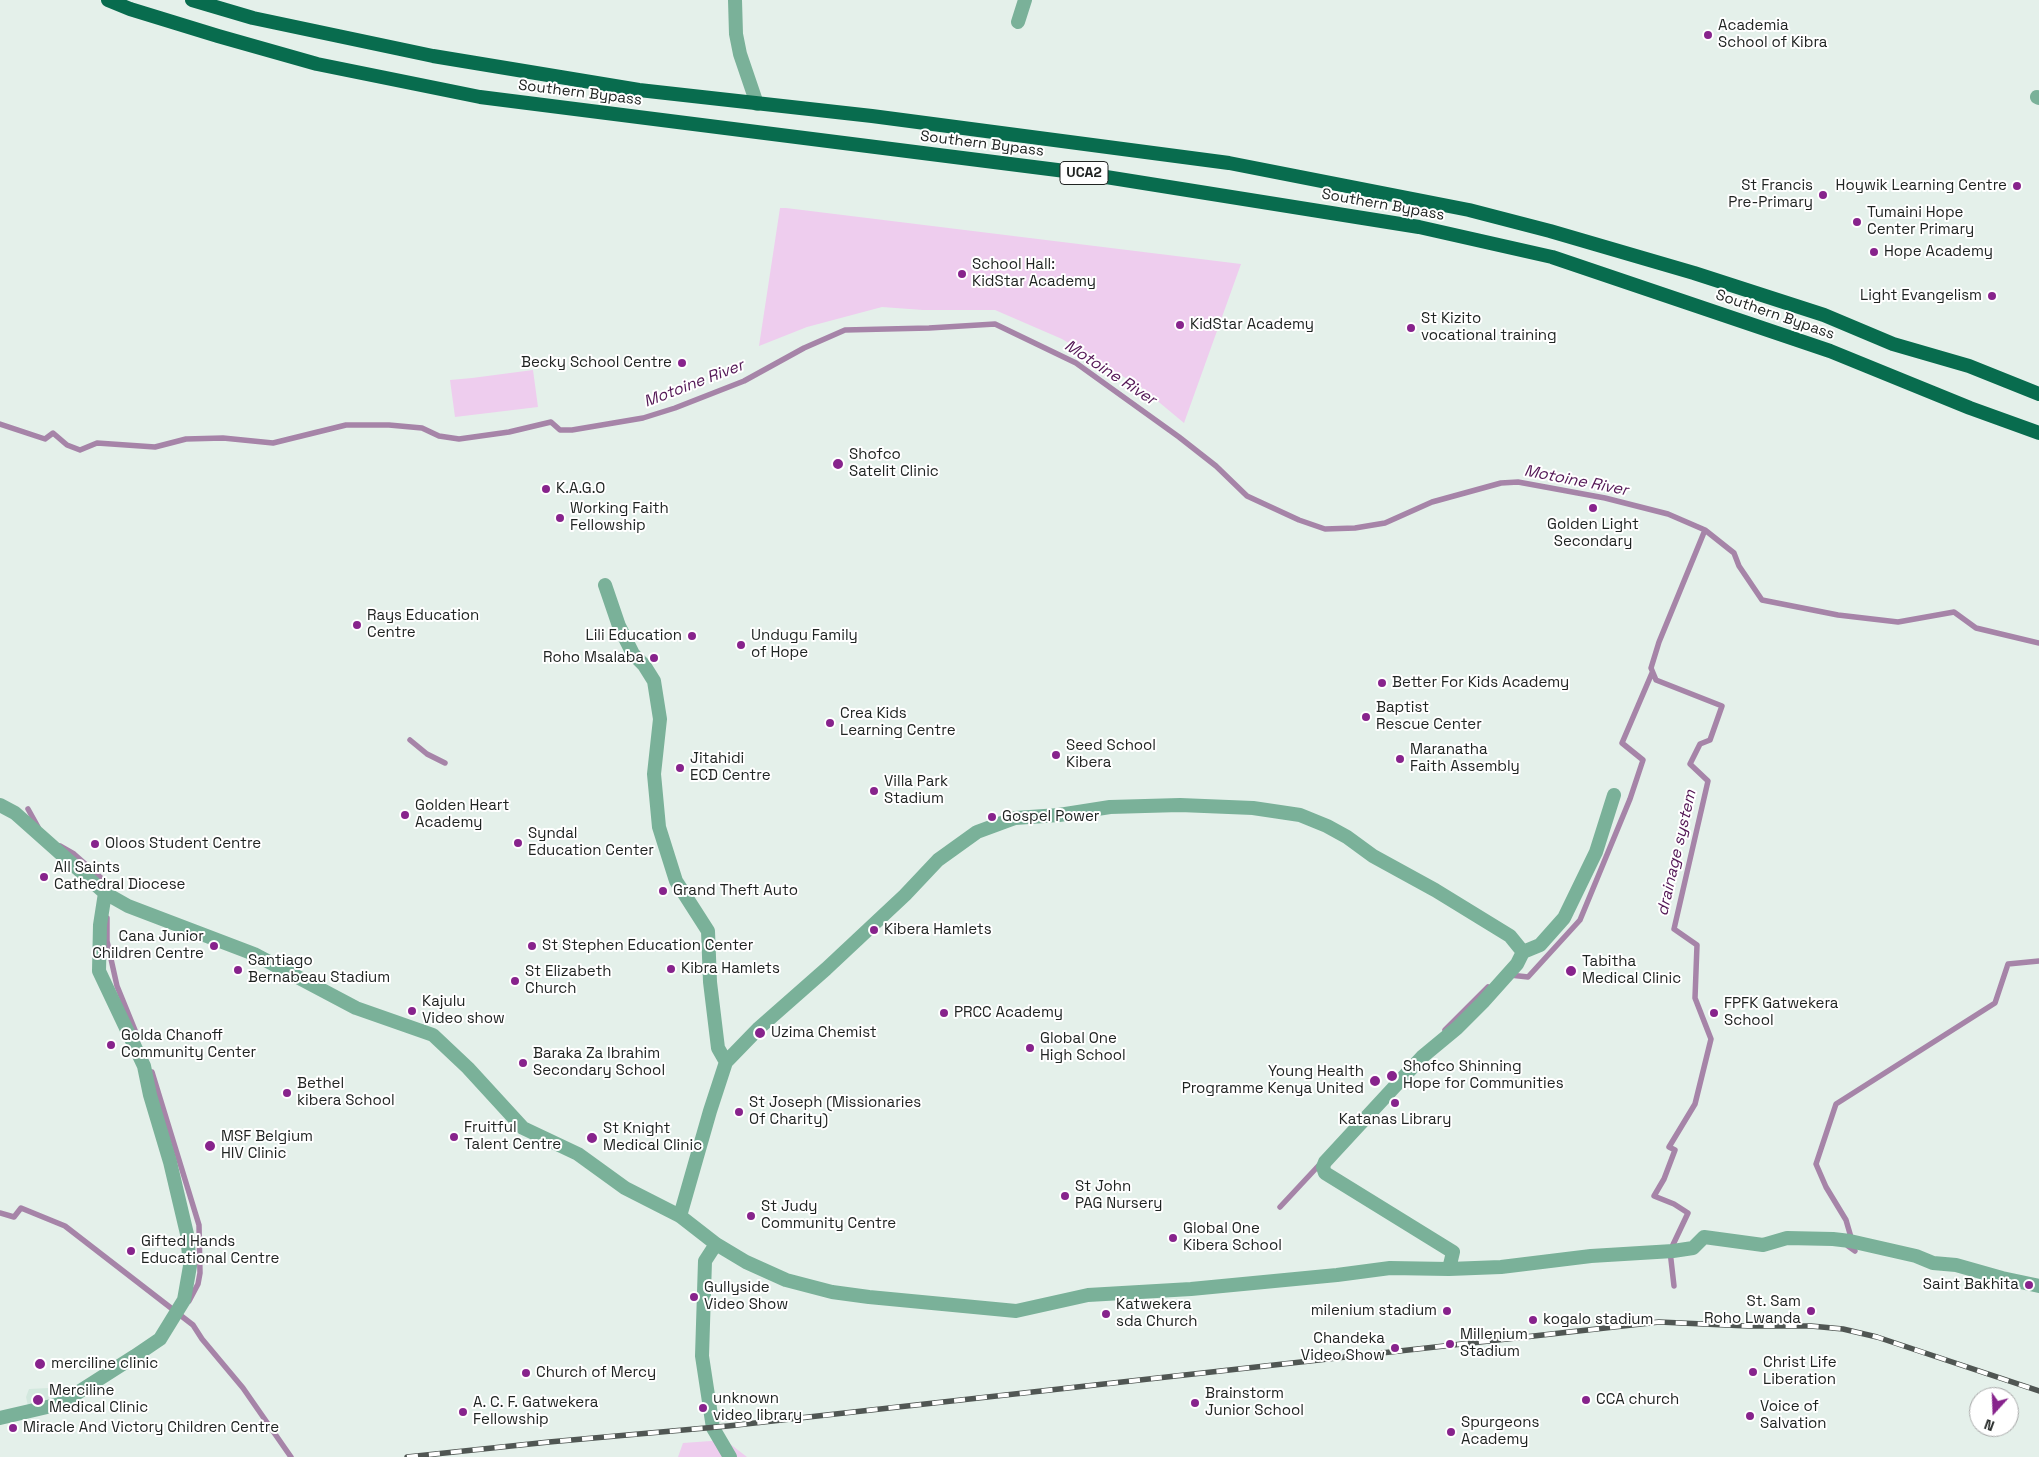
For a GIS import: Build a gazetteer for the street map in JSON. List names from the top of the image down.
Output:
{
  "streets": {
    "highway": ["Southern Bypass", "UCA2"]
  },
  "water": ["Motoine River", "drainage system"],
  "places": [
    "Academia School of Kibra",
    "Hoywik Learning Centre",
    "St Francis Pre-Primary",
    "Tumaini Hope Center Primary",
    "Hope Academy",
    "School Hall: KidStar Academy",
    "Light Evangelism",
    "KidStar Academy",
    "St Kizito vocational training",
    "Becky School Centre",
    "Shofco Satelit Clinic",
    "K.A.G.O",
    "Golden Light Secondary",
    "Working Faith Fellowship",
    "Rays Education Centre",
    "Lili Education",
    "Undugu Family of Hope",
    "Roho Msalaba",
    "Better For Kids Academy",
    "Baptist Rescue Center",
    "Crea Kids Learning Centre",
    "Seed School Kibera",
    "Maranatha Faith Assembly",
    "Jitahidi ECD Centre",
    "Villa Park Stadium",
    "Golden Heart Academy",
    "Gospel Power",
    "Syndal Education Center",
    "Oloos Student Centre",
    "All Saints Cathedral Diocese",
    "Grand Theft Auto",
    "Kibera Hamlets",
    "Cana Junior Children Centre",
    "St Stephen Education Center",
    "Kibra Hamlets",
    "Santiago Bernabeau Stadium",
    "Tabitha Medical Clinic",
    "St Elizabeth Church",
    "Kajulu Video show",
    "PRCC Academy",
    "FPFK Gatwekera School",
    "Uzima Chemist",
    "Golda Chanoff Community Center",
    "Global One High School",
    "Baraka Za Ibrahim Secondary School",
    "Shofco Shinning Hope for Communities",
    "Young Health Programme Kenya United",
    "Bethel kibera School",
    "Katanas Library",
    "St Joseph (Missionaries Of Charity)",
    "Fruitful Talent Centre",
    "St Knight Medical Clinic",
    "MSF Belgium HIV Clinic",
    "St John PAG Nursery",
    "St Judy Community Centre",
    "Global One Kibera School",
    "Gifted Hands Educational Centre",
    "Saint Bakhita",
    "Gullyside Video Show",
    "milenium stadium",
    "St. Sam Roho Lwanda",
    "Katwekera sda Church",
    "kogalo stadium",
    "Millenium Stadium",
    "Chandeka Video Show",
    "merciline clinic",
    "Christ Life Liberation",
    "Church of Mercy",
    "Merciline Medical Clinic",
    "CCA church",
    "Brainstorm Junior School",
    "unknown video library",
    "A. C. F. Gatwekera Fellowship",
    "Voice of Salvation",
    "Miracle And Victory Children Centre",
    "Spurgeons Academy"
  ],
  "north": "bottom"
}
